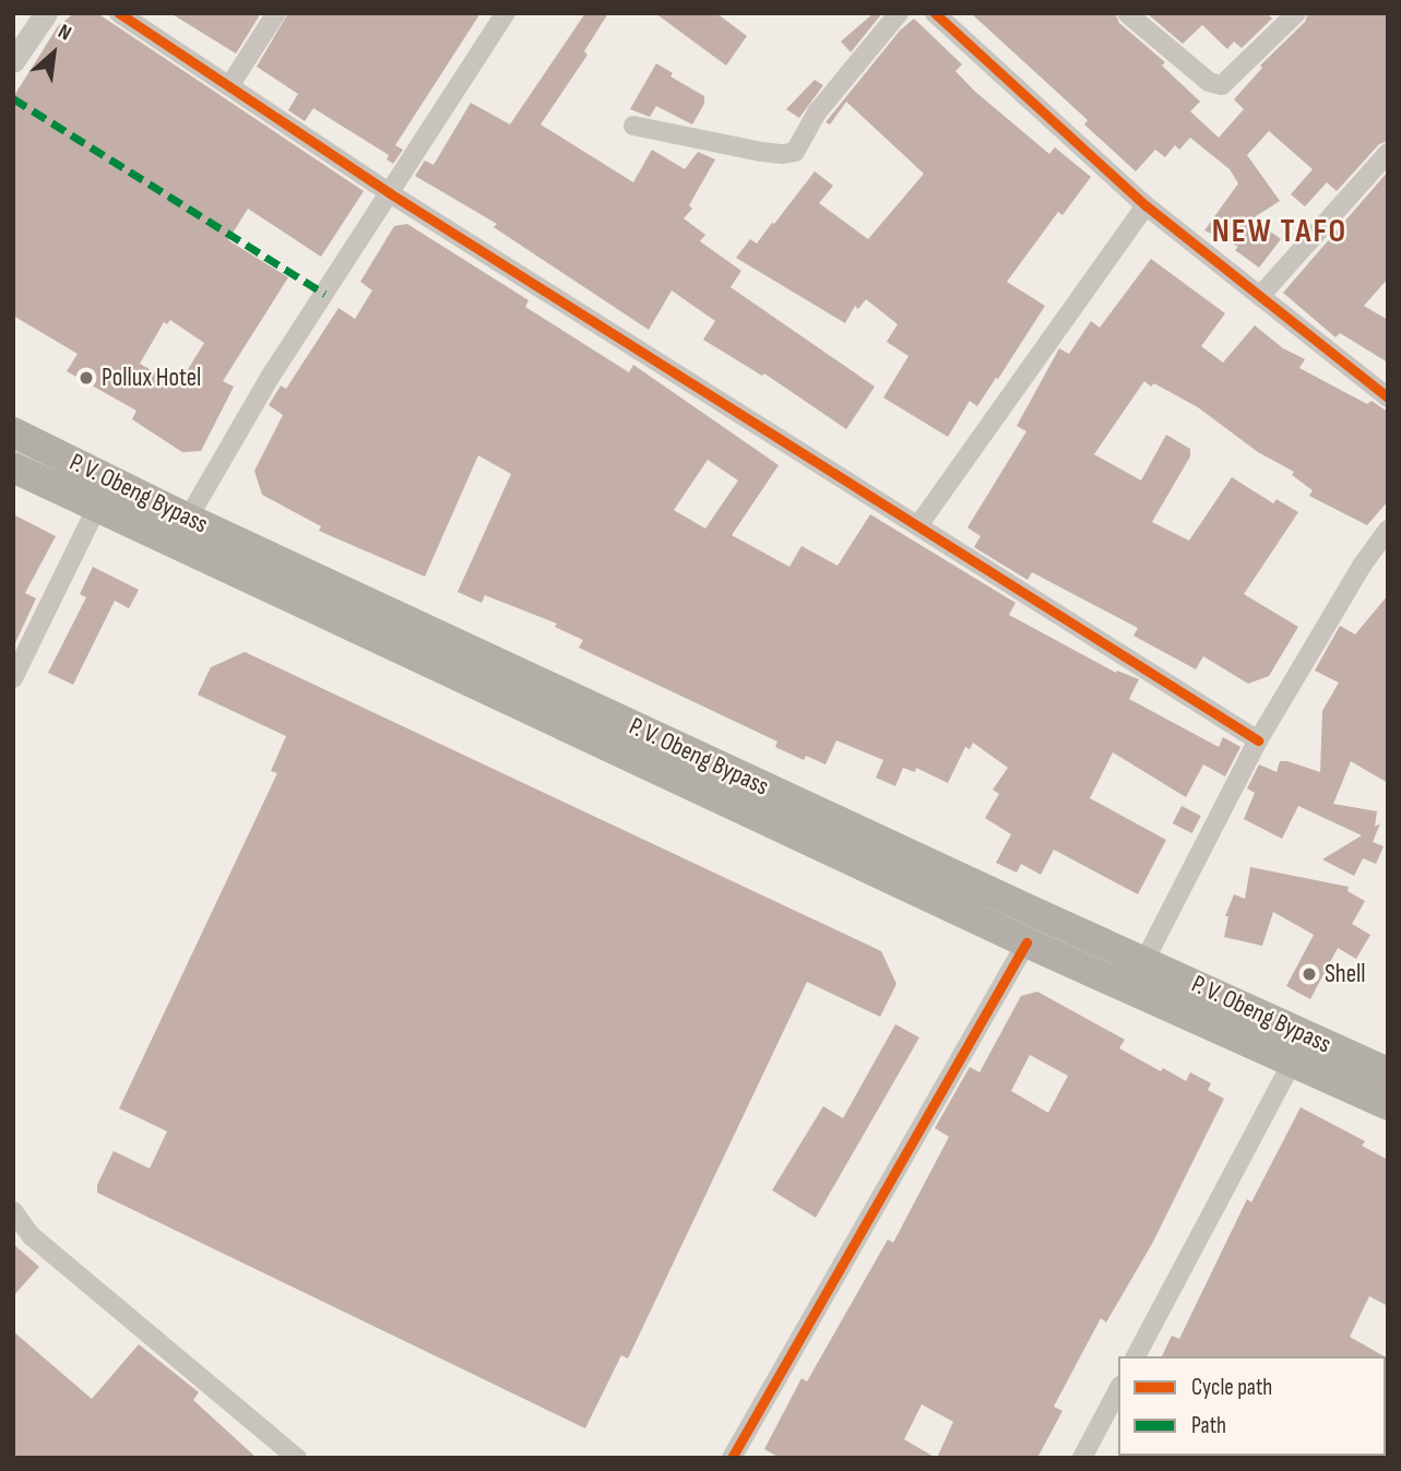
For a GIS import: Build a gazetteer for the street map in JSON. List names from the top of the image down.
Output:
{
  "streets": {
    "highway": ["P. V. Obeng Bypass"]
  },
  "districts": ["NEW TAFO"],
  "places": ["Pollux Hotel", "Shell"],
  "legend": ["Cycle path", "Path"],
  "north": "top right"
}
